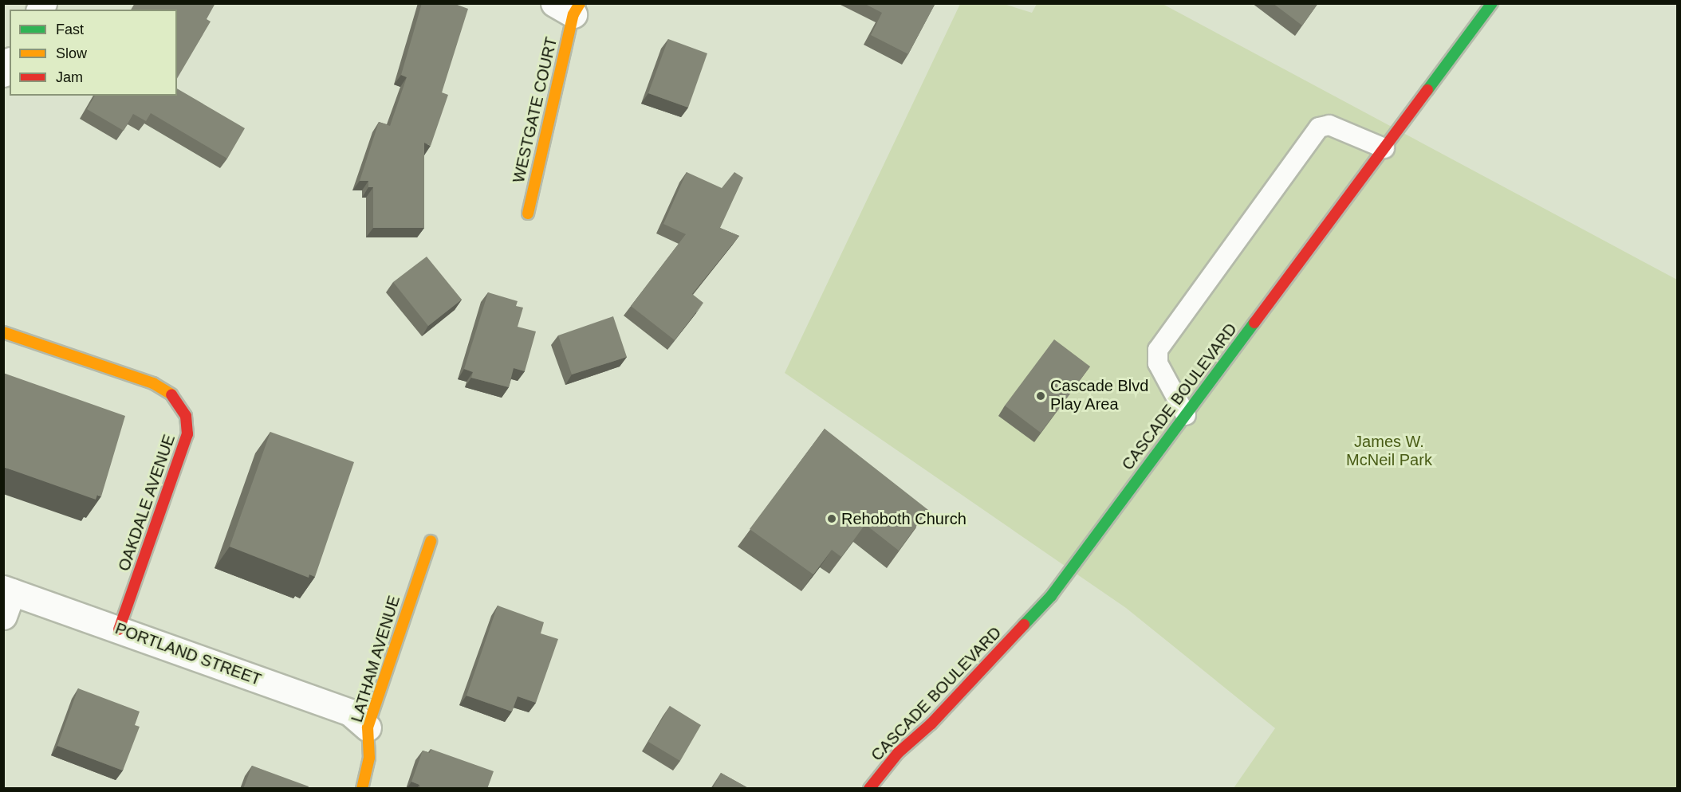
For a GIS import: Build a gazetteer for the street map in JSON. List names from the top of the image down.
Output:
{
  "streets": {
    "street": [
      "WESTGATE COURT",
      "CASCADE BOULEVARD",
      "OAKDALE AVENUE",
      "PORTLAND STREET",
      "LATHAM AVENUE"
    ]
  },
  "crossings": [
    ["OAKDALE AVENUE", "PORTLAND STREET"],
    ["PORTLAND STREET", "LATHAM AVENUE"]
  ],
  "parks": ["James W. McNeil Park"],
  "places": ["Cascade Blvd Play Area", "Rehoboth Church"],
  "legend": ["Fast", "Slow", "Jam"]
}
